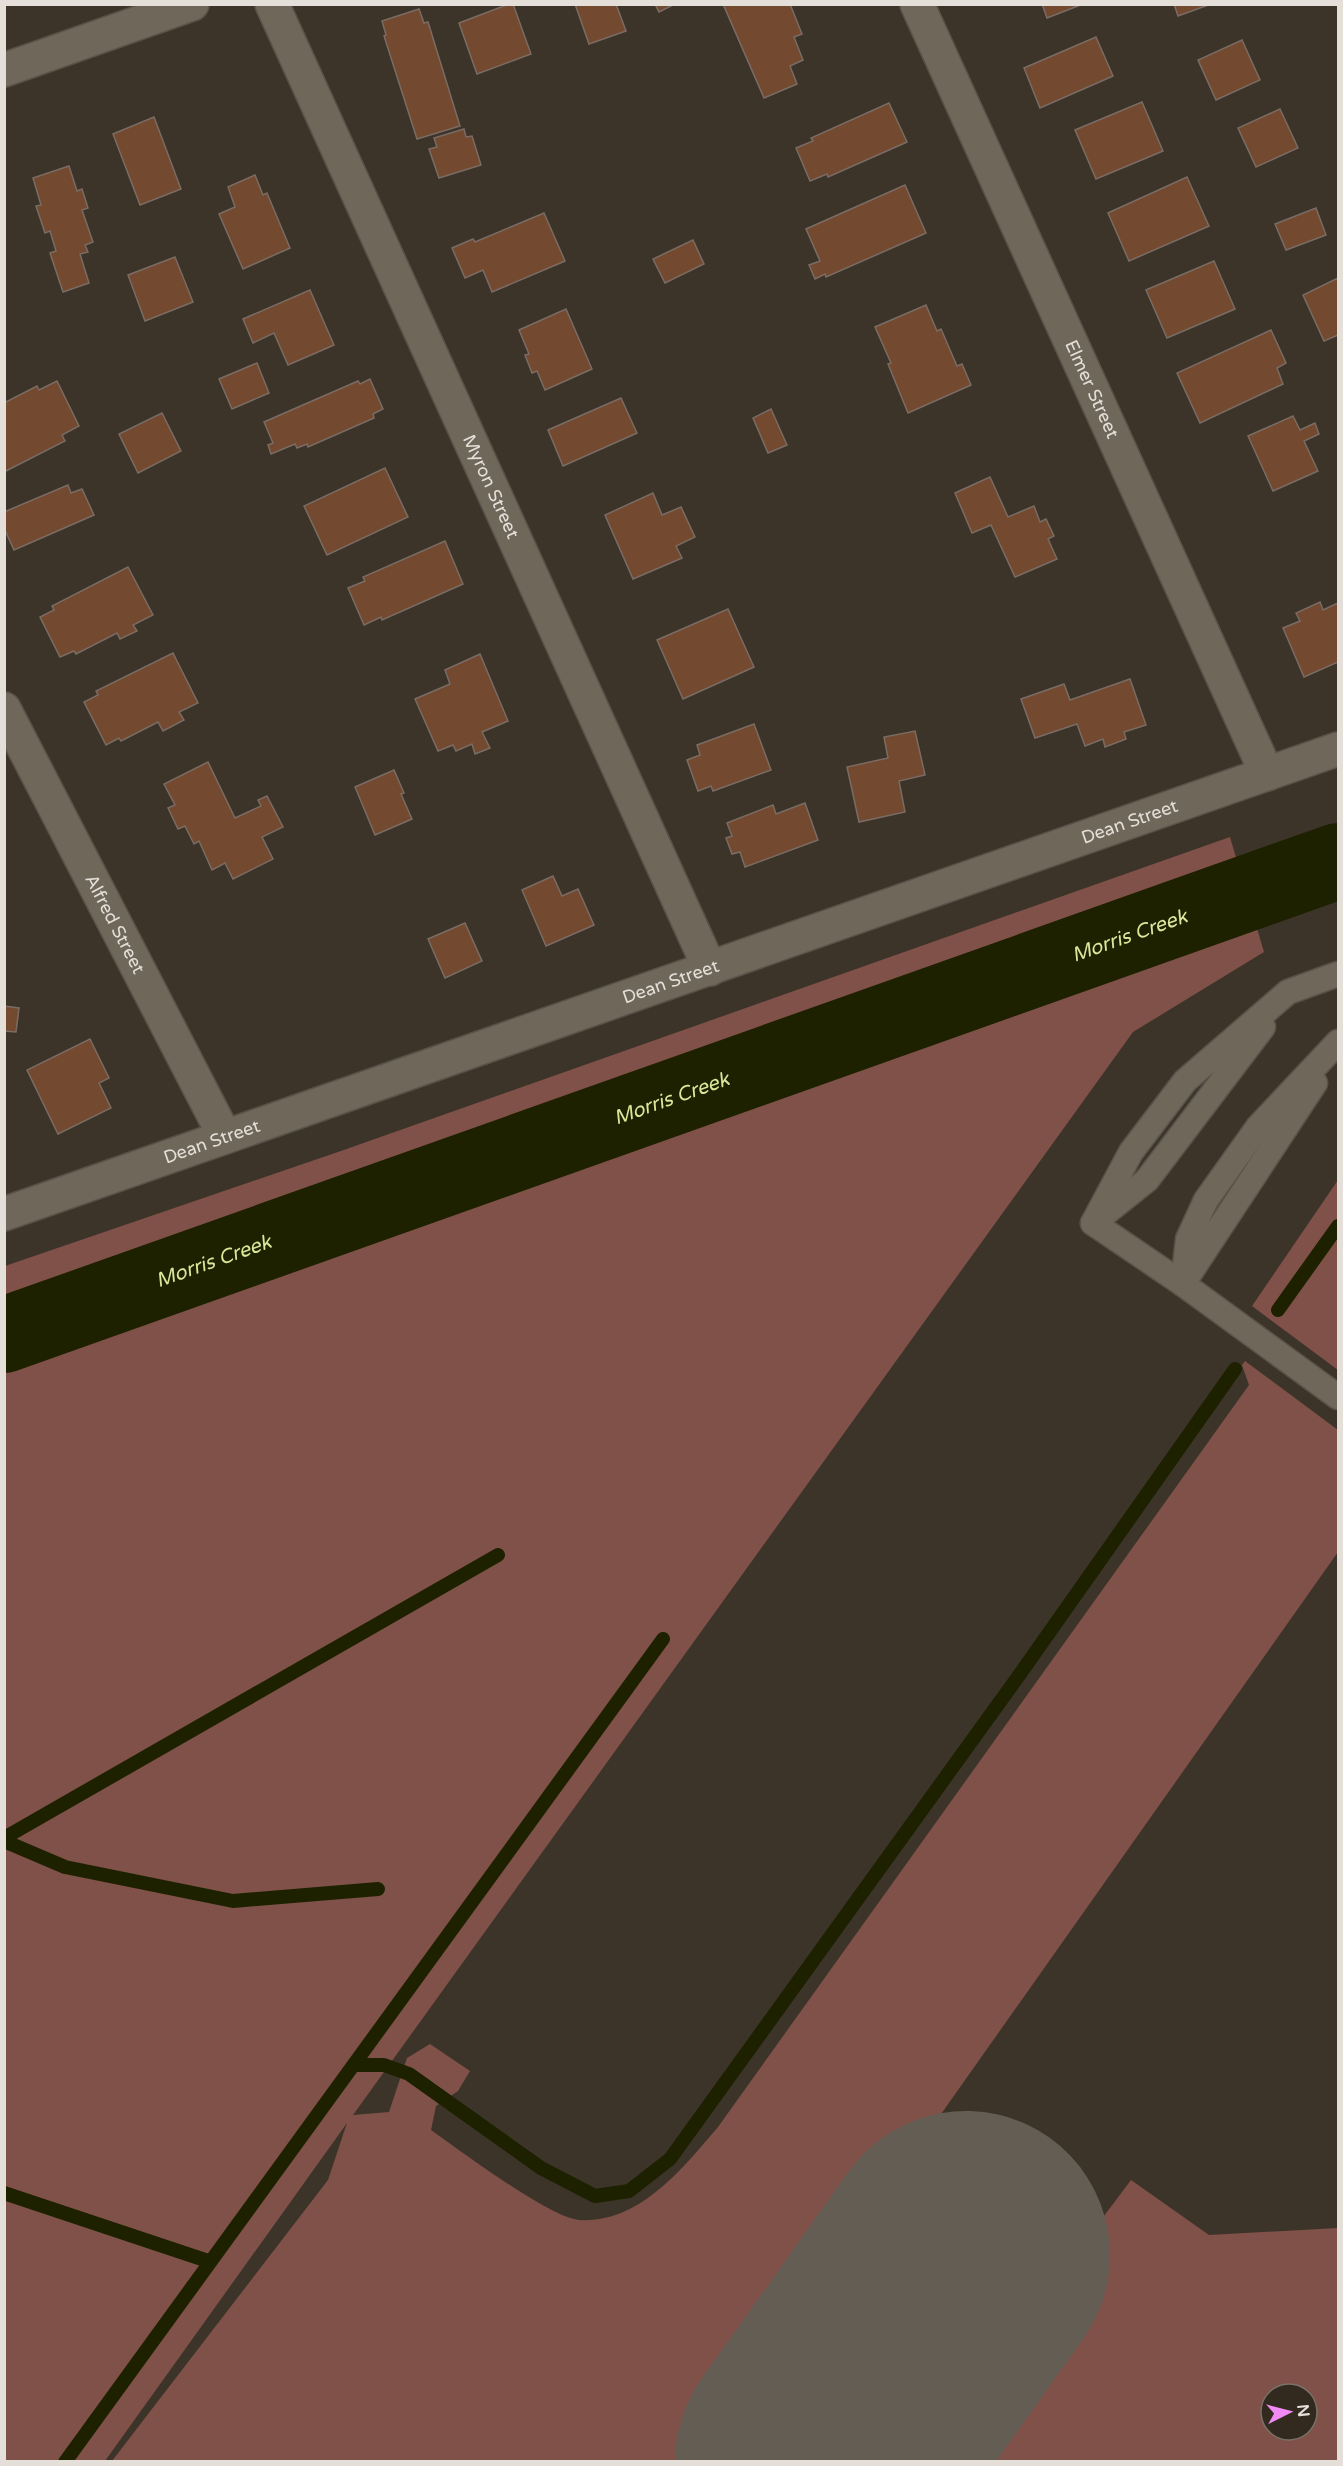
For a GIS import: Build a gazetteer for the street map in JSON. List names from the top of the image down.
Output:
{
  "streets": {
    "street": [
      "Elmer Street",
      "Myron Street",
      "Dean Street",
      "Alfred Street"
    ]
  },
  "crossings": [
    ["Elmer Street", "Dean Street"],
    ["Myron Street", "Dean Street"],
    ["Dean Street", "Alfred Street"]
  ],
  "water": ["Morris Creek"],
  "north": "right"
}
